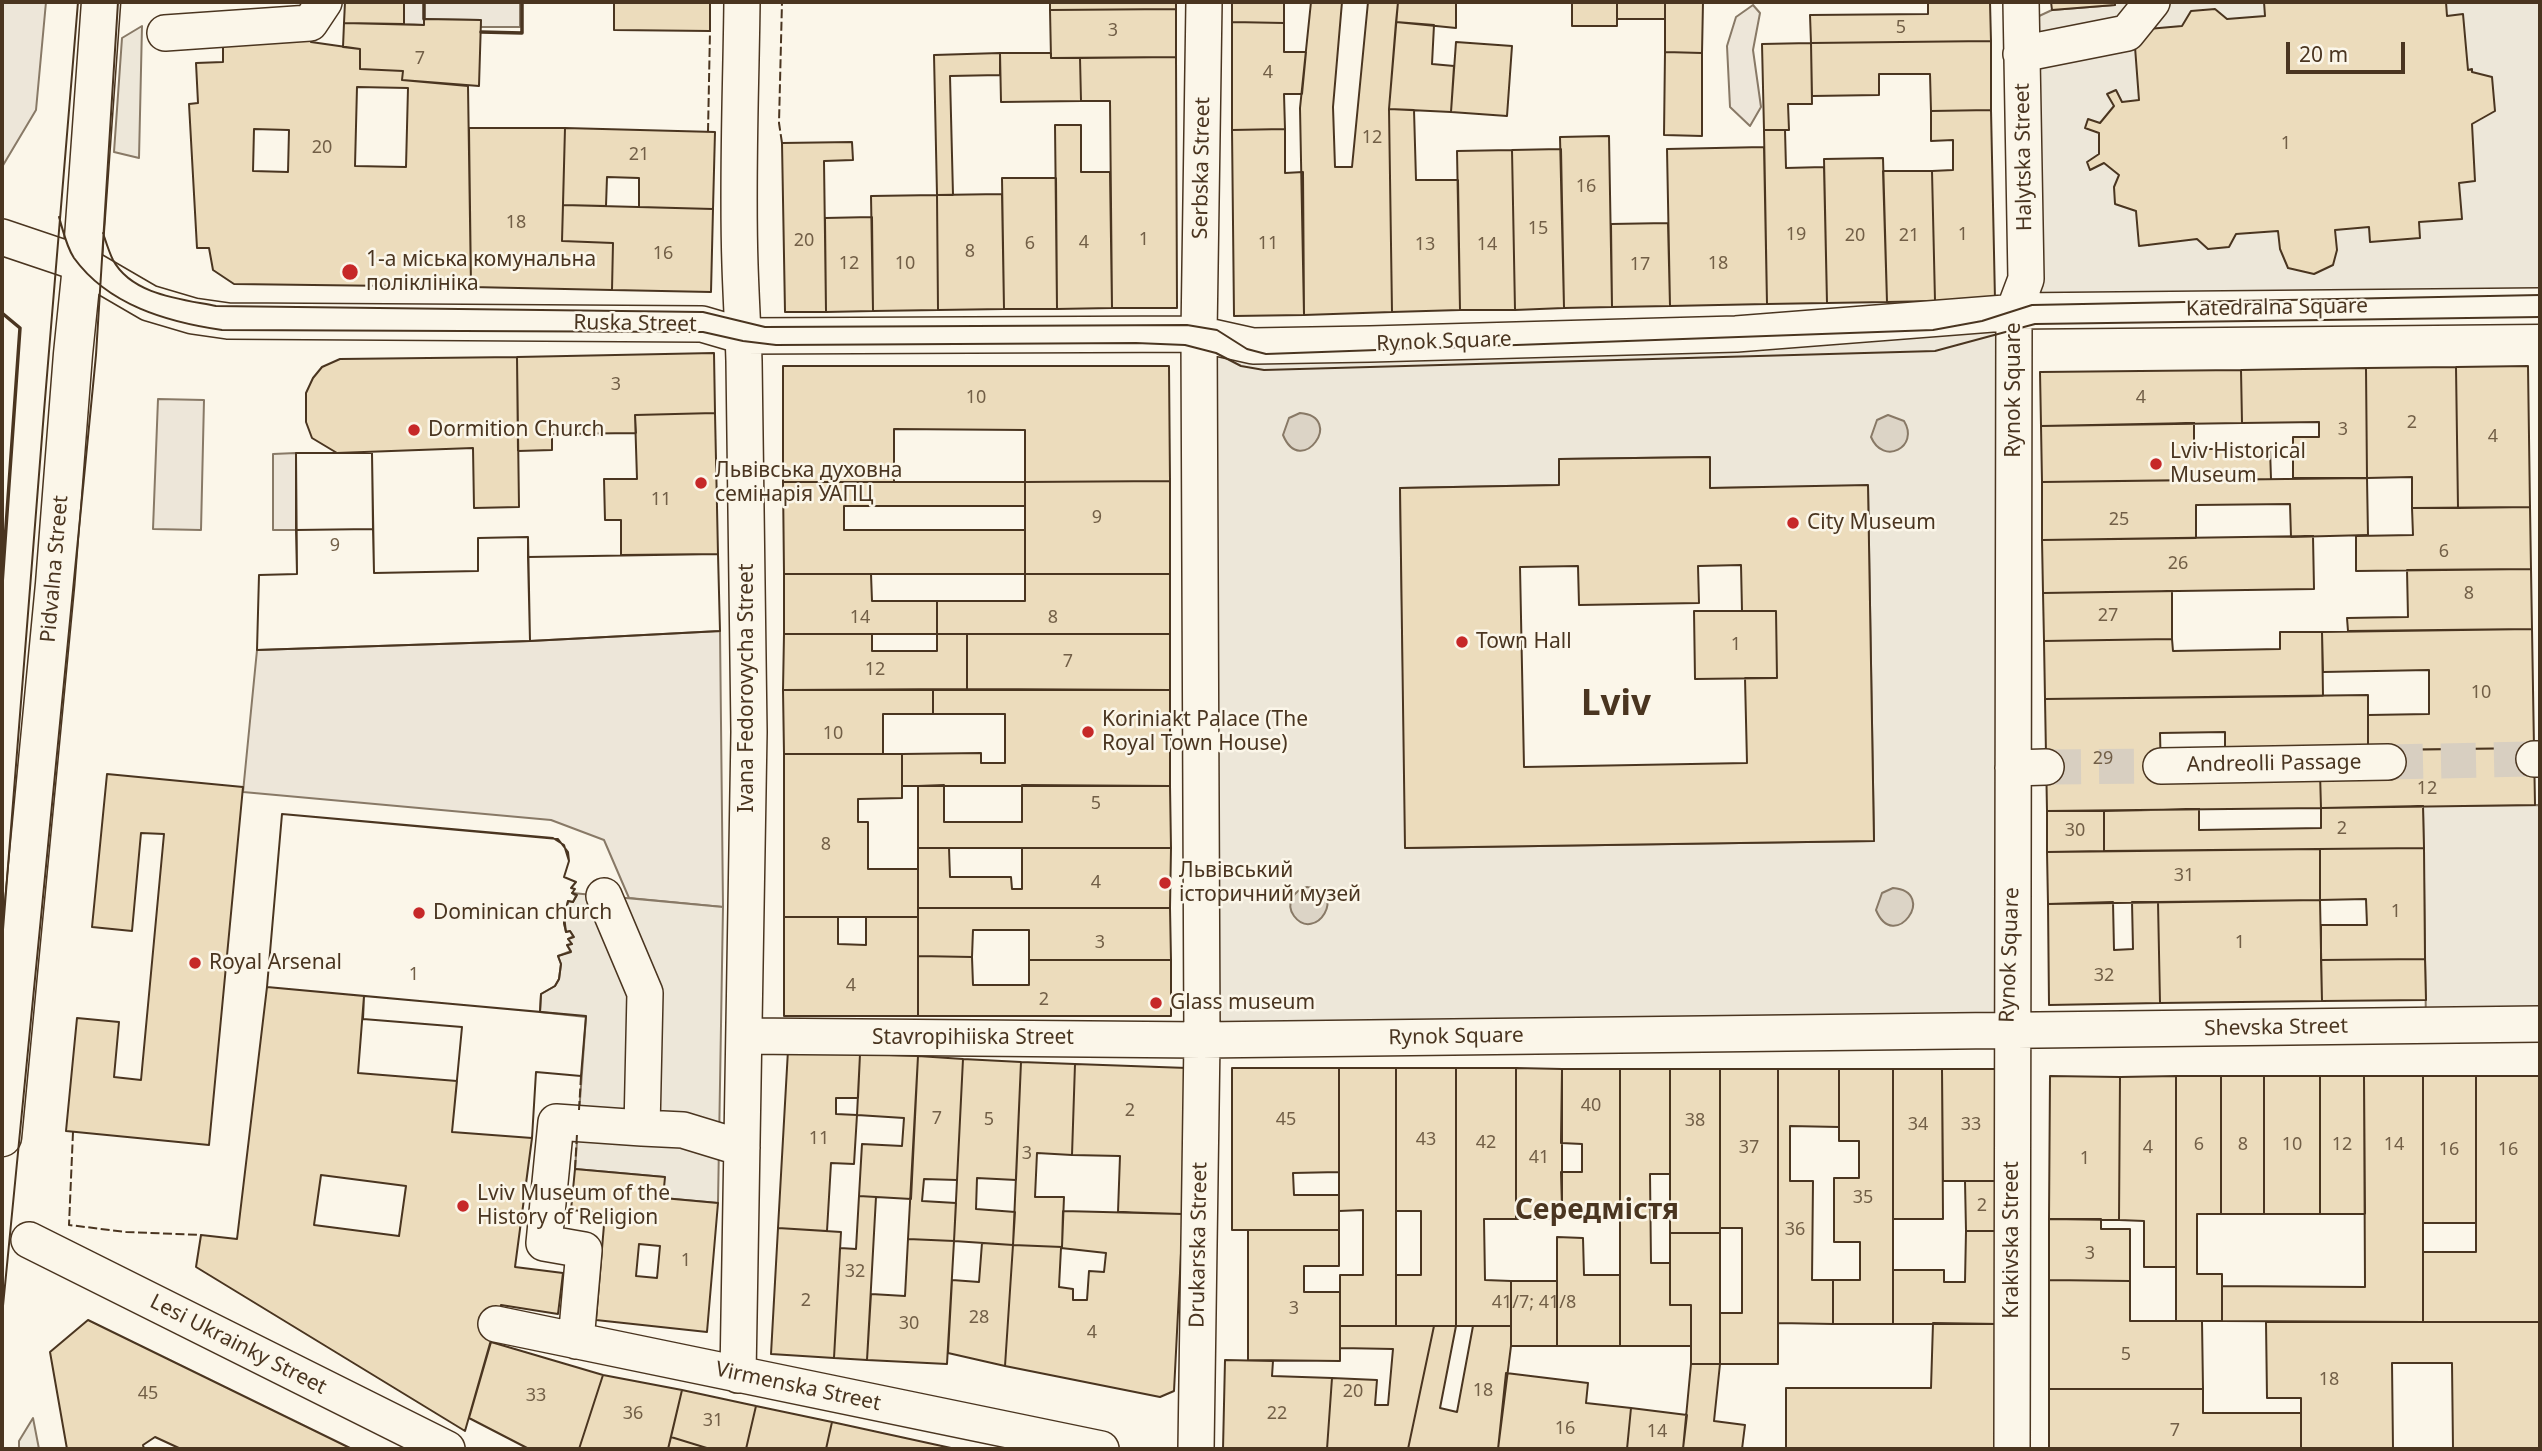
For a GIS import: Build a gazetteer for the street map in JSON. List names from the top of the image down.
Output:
{
  "streets": {
    "main road": ["Pidvalna Street"],
    "street": [
      "Halytska Street",
      "Serbska Street",
      "Katedralna Square",
      "Ruska Street",
      "Rynok Square",
      "Ivana Fedorovycha Street",
      "Andreolli Passage",
      "Shevska Street",
      "Stavropihiiska Street",
      "Krakivska Street",
      "Drukarska Street",
      "Lesi Ukrainky Street",
      "Virmenska Street"
    ]
  },
  "crossings": [
    ["Halytska Street", "Katedralna Square"],
    ["Halytska Street", "Rynok Square"],
    ["Serbska Street", "Ruska Street"],
    ["Serbska Street", "Rynok Square"],
    ["Katedralna Square", "Rynok Square"],
    ["Ruska Street", "Rynok Square"],
    ["Ruska Street", "Pidvalna Street"],
    ["Ruska Street", "Ivana Fedorovycha Street"],
    ["Rynok Square", "Shevska Street"],
    ["Rynok Square", "Stavropihiiska Street"],
    ["Rynok Square", "Krakivska Street"],
    ["Rynok Square", "Drukarska Street"],
    ["Ivana Fedorovycha Street", "Stavropihiiska Street"],
    ["Ivana Fedorovycha Street", "Virmenska Street"],
    ["Shevska Street", "Krakivska Street"],
    ["Stavropihiiska Street", "Drukarska Street"]
  ],
  "districts": ["Lviv", "Середмістя"],
  "places": [
    "1-а міська комунальна поліклініка",
    "Dormition Church",
    "Lviv Historical Museum",
    "Львівська духовна семінарія УАПЦ",
    "City Museum",
    "Town Hall",
    "Koriniakt Palace (The Royal Town House)",
    "Львівський історичний музей",
    "Dominican church",
    "Royal Arsenal",
    "Glass museum",
    "Lviv Museum of the History of Religion"
  ],
  "house_numbers": [
    "5",
    "3",
    "7",
    "4",
    "12",
    "1",
    "20",
    "21",
    "16",
    "18",
    "15",
    "19",
    "1",
    "20",
    "21",
    "1",
    "20",
    "4",
    "6",
    "11",
    "13",
    "14",
    "8",
    "16",
    "12",
    "10",
    "18",
    "17",
    "3",
    "10",
    "4",
    "2",
    "3",
    "4",
    "11",
    "9",
    "25",
    "9",
    "6",
    "26",
    "8",
    "27",
    "14",
    "8",
    "1",
    "7",
    "12",
    "10",
    "10",
    "29",
    "12",
    "5",
    "2",
    "30",
    "8",
    "31",
    "4",
    "1",
    "3",
    "1",
    "1",
    "32",
    "4",
    "2",
    "40",
    "2",
    "7",
    "5",
    "45",
    "38",
    "34",
    "33",
    "11",
    "43",
    "42",
    "6",
    "8",
    "10",
    "12",
    "14",
    "37",
    "4",
    "16",
    "16",
    "3",
    "41",
    "1",
    "35",
    "2",
    "36",
    "3",
    "1",
    "32",
    "2",
    "41/7; 41/8",
    "3",
    "28",
    "30",
    "4",
    "5",
    "18",
    "18",
    "20",
    "45",
    "33",
    "36",
    "22",
    "31",
    "16",
    "7",
    "14"
  ],
  "scale_bar": "20 m"
}
